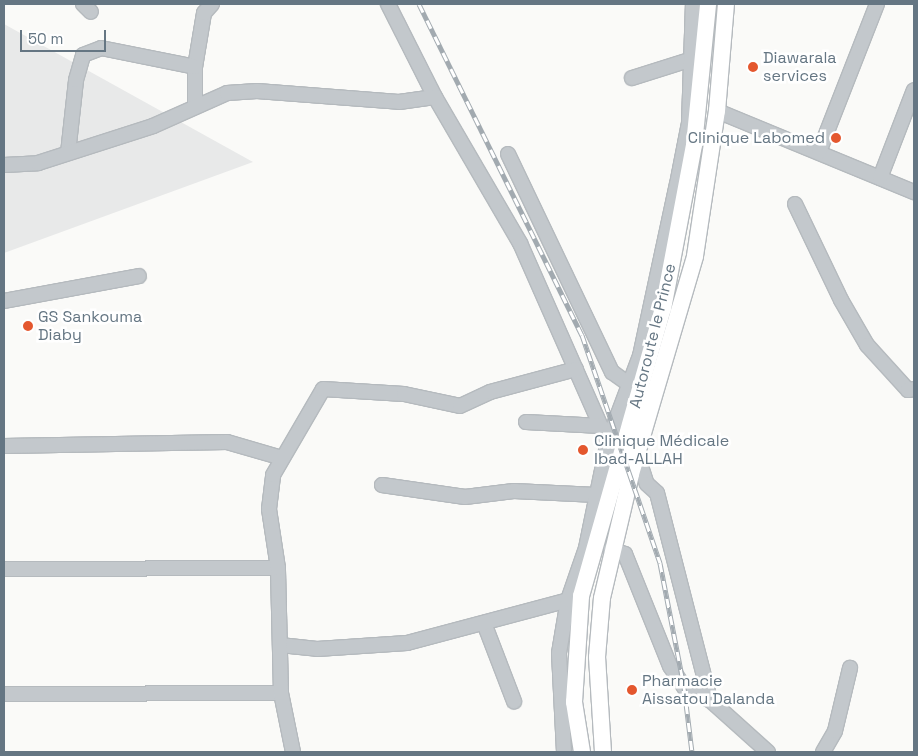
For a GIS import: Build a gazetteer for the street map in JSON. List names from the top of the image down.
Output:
{
  "streets": {
    "main road": ["Autoroute le Prince"]
  },
  "places": [
    "Diawarala services",
    "Clinique Labomed",
    "GS Sankouma Diaby",
    "Clinique Médicale Ibad-ALLAH",
    "Pharmacie Aissatou Dalanda"
  ],
  "scale_bar": "50 m"
}
